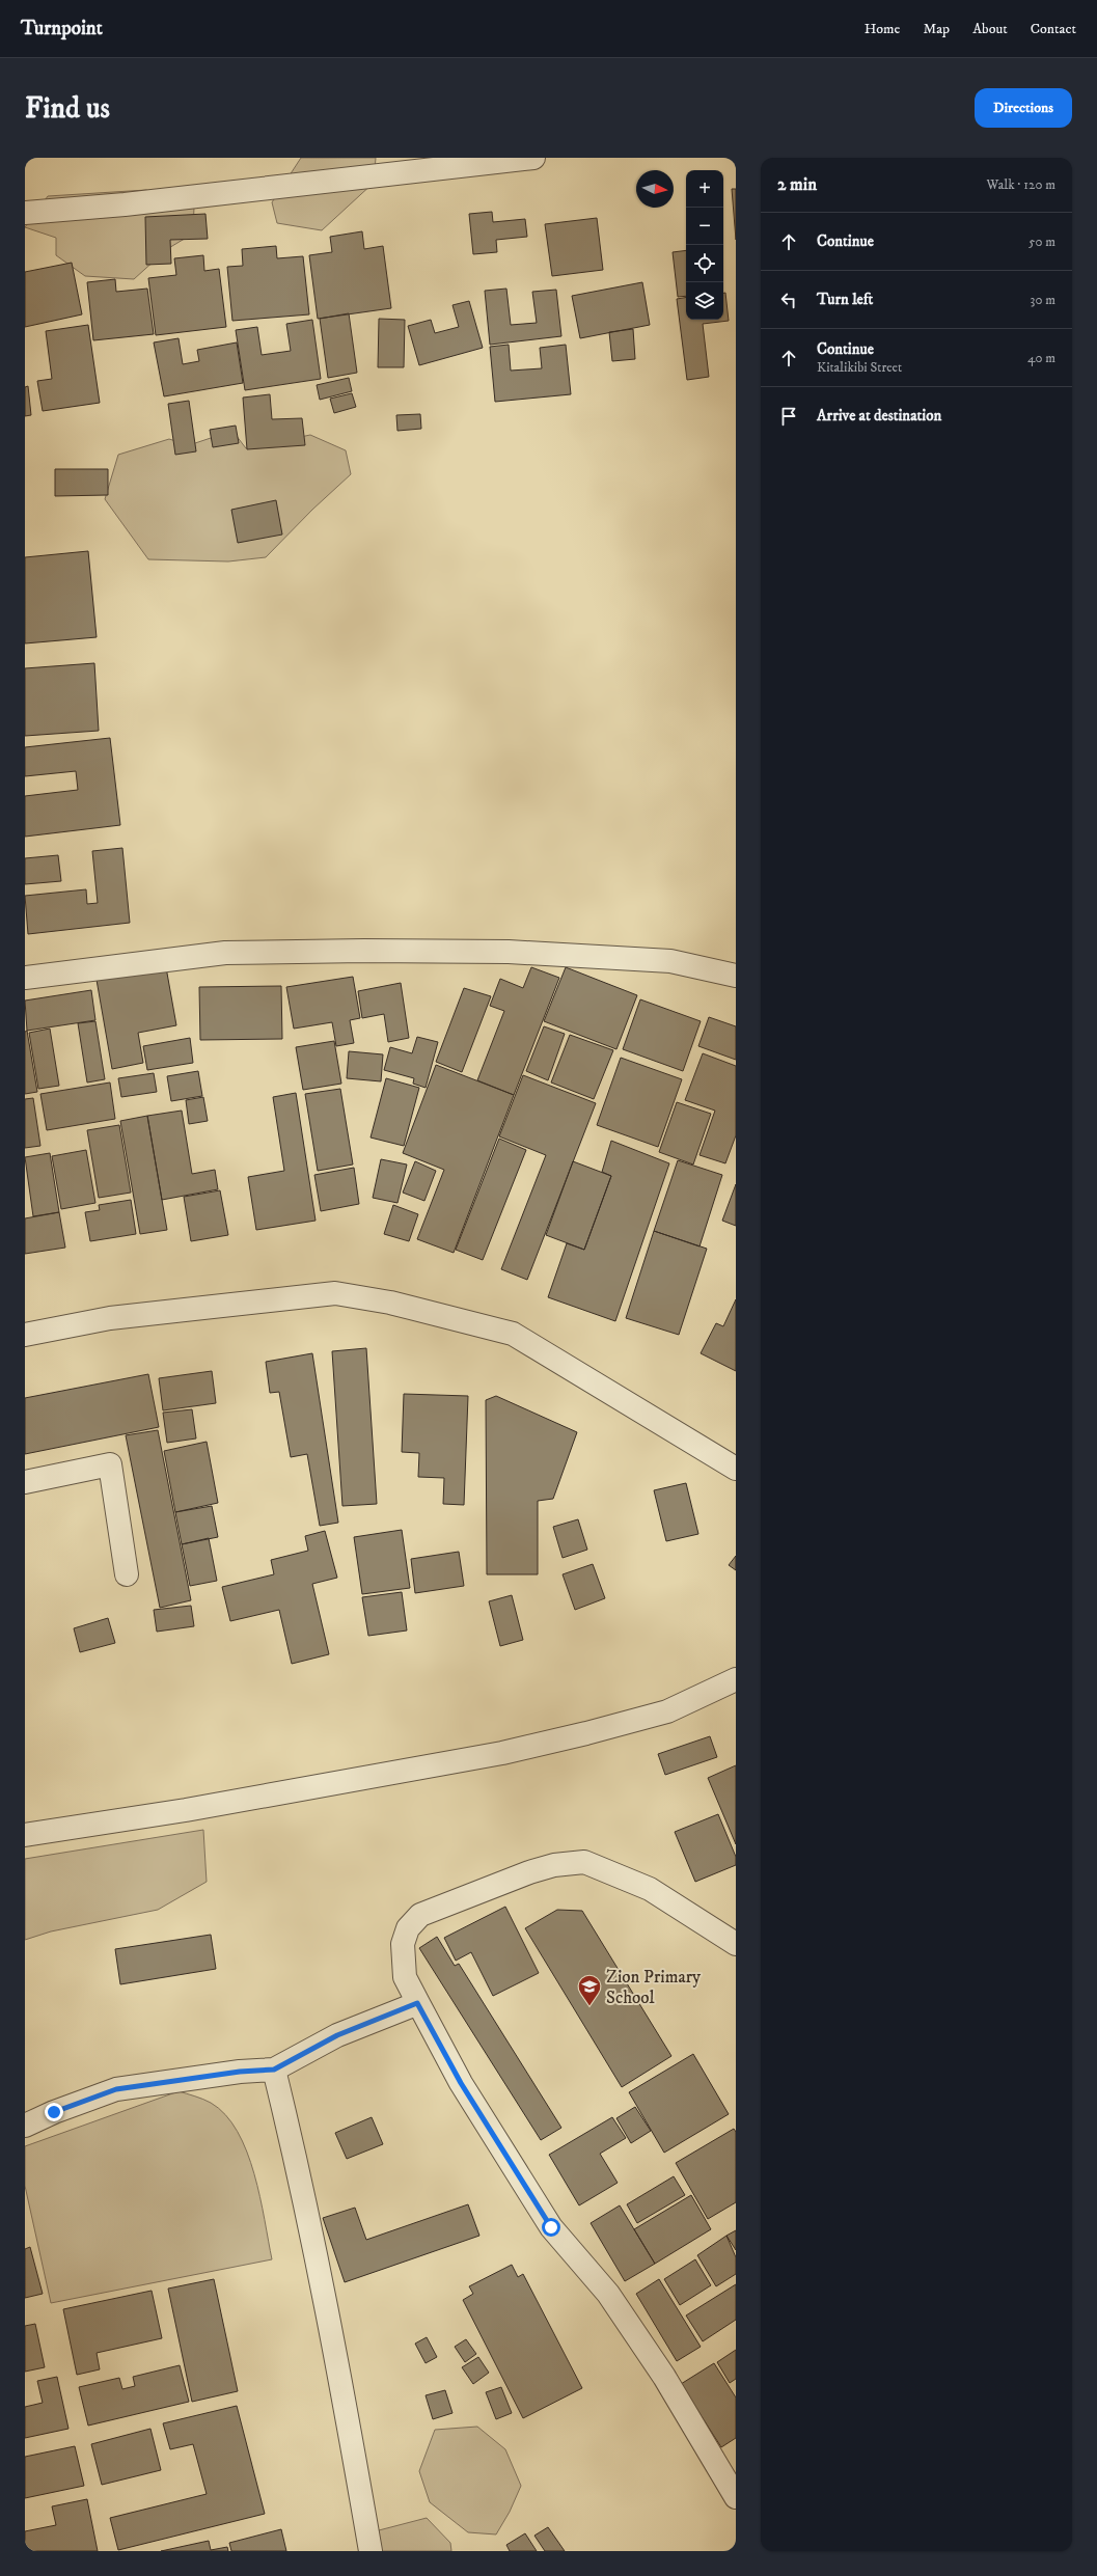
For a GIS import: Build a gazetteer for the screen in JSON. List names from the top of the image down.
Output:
{
  "places": {
    "school or university": ["Zion Primary School"]
  },
  "north": "right",
  "page": {
    "header": "Turnpoint",
    "nav": [
      "Home",
      "Map",
      "About",
      "Contact"
    ],
    "buttons": "Directions",
    "title": "Find us",
    "heading": ["2 min", "Walk · 120 m"],
    "map_buttons": ["+", "−"],
    "list": [
      ["Continue", "50 m"],
      ["Turn left", "30 m"],
      ["Continue", "Kitalikibi Street", "40 m"],
      "Arrive at destination"
    ]
  }
}
